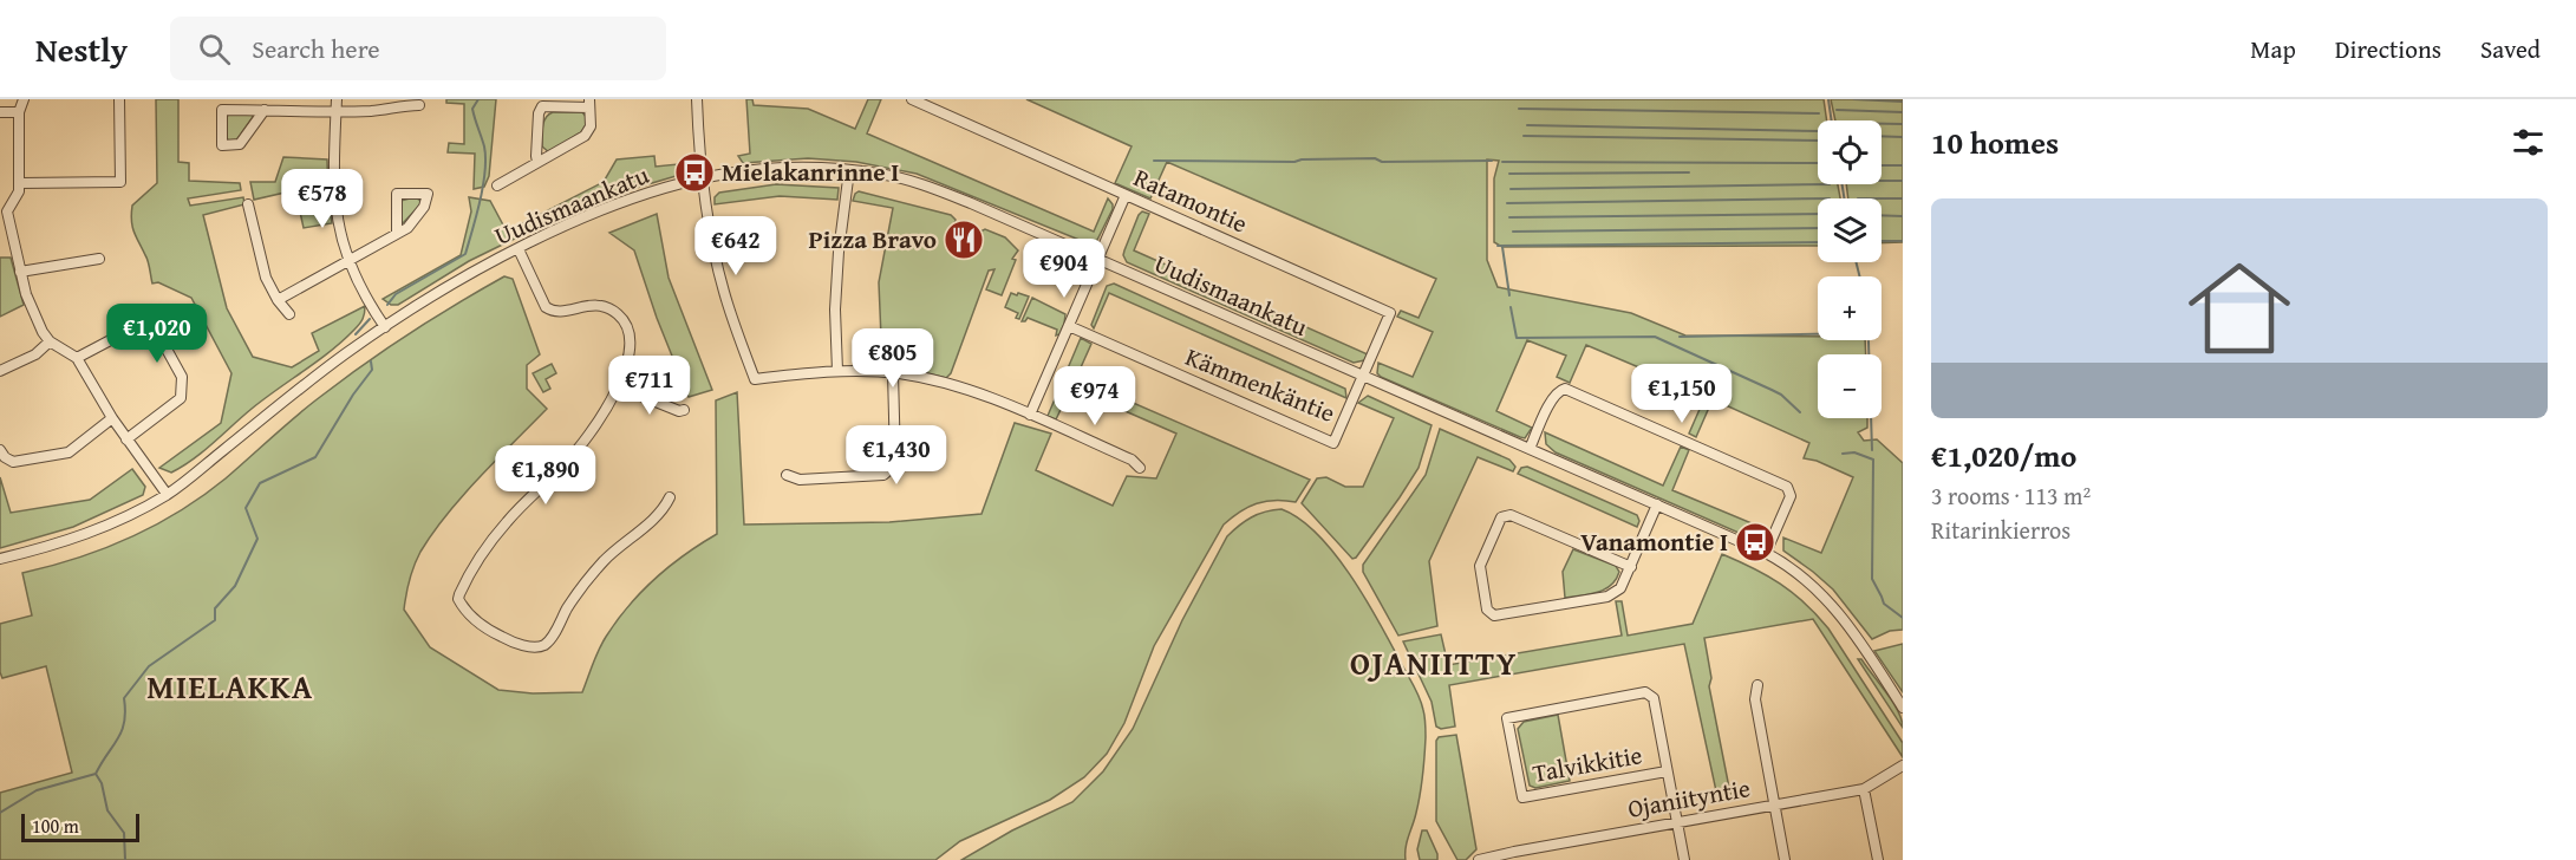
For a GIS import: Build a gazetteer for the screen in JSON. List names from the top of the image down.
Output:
{
  "streets": {
    "street": [
      "Ratamontie",
      "Uudismaankatu",
      "Kämmenkäntie",
      "Talvikkitie",
      "Ojaniityntie"
    ]
  },
  "crossings": [
    ["Ratamontie", "Uudismaankatu"],
    ["Ratamontie", "Kämmenkäntie"],
    ["Uudismaankatu", "Kämmenkäntie"],
    ["Talvikkitie", "Ojaniityntie"]
  ],
  "districts": ["OJANIITTY", "MIELAKKA"],
  "places": {
    "bus stop": ["Mielakanrinne I", "Vanamontie I"],
    "restaurant": ["Pizza Bravo"]
  },
  "scale_bar": "100 m",
  "page": {
    "header": "Nestly",
    "search": "Search here",
    "nav": ["Map", "Directions", "Saved"],
    "heading": "10 homes",
    "map_buttons": ["+", "−"],
    "price": [
      "€578",
      "€642",
      "€904",
      "€1,020",
      "€805",
      "€711",
      "€1,150",
      "€974",
      "€1,430",
      "€1,890"
    ],
    "list": [
      {
        "name": "€1,020/mo",
        "note": "3 rooms · 113 m² · Ritarinkierros"
      }
    ],
    "scale": "100 m"
  }
}
